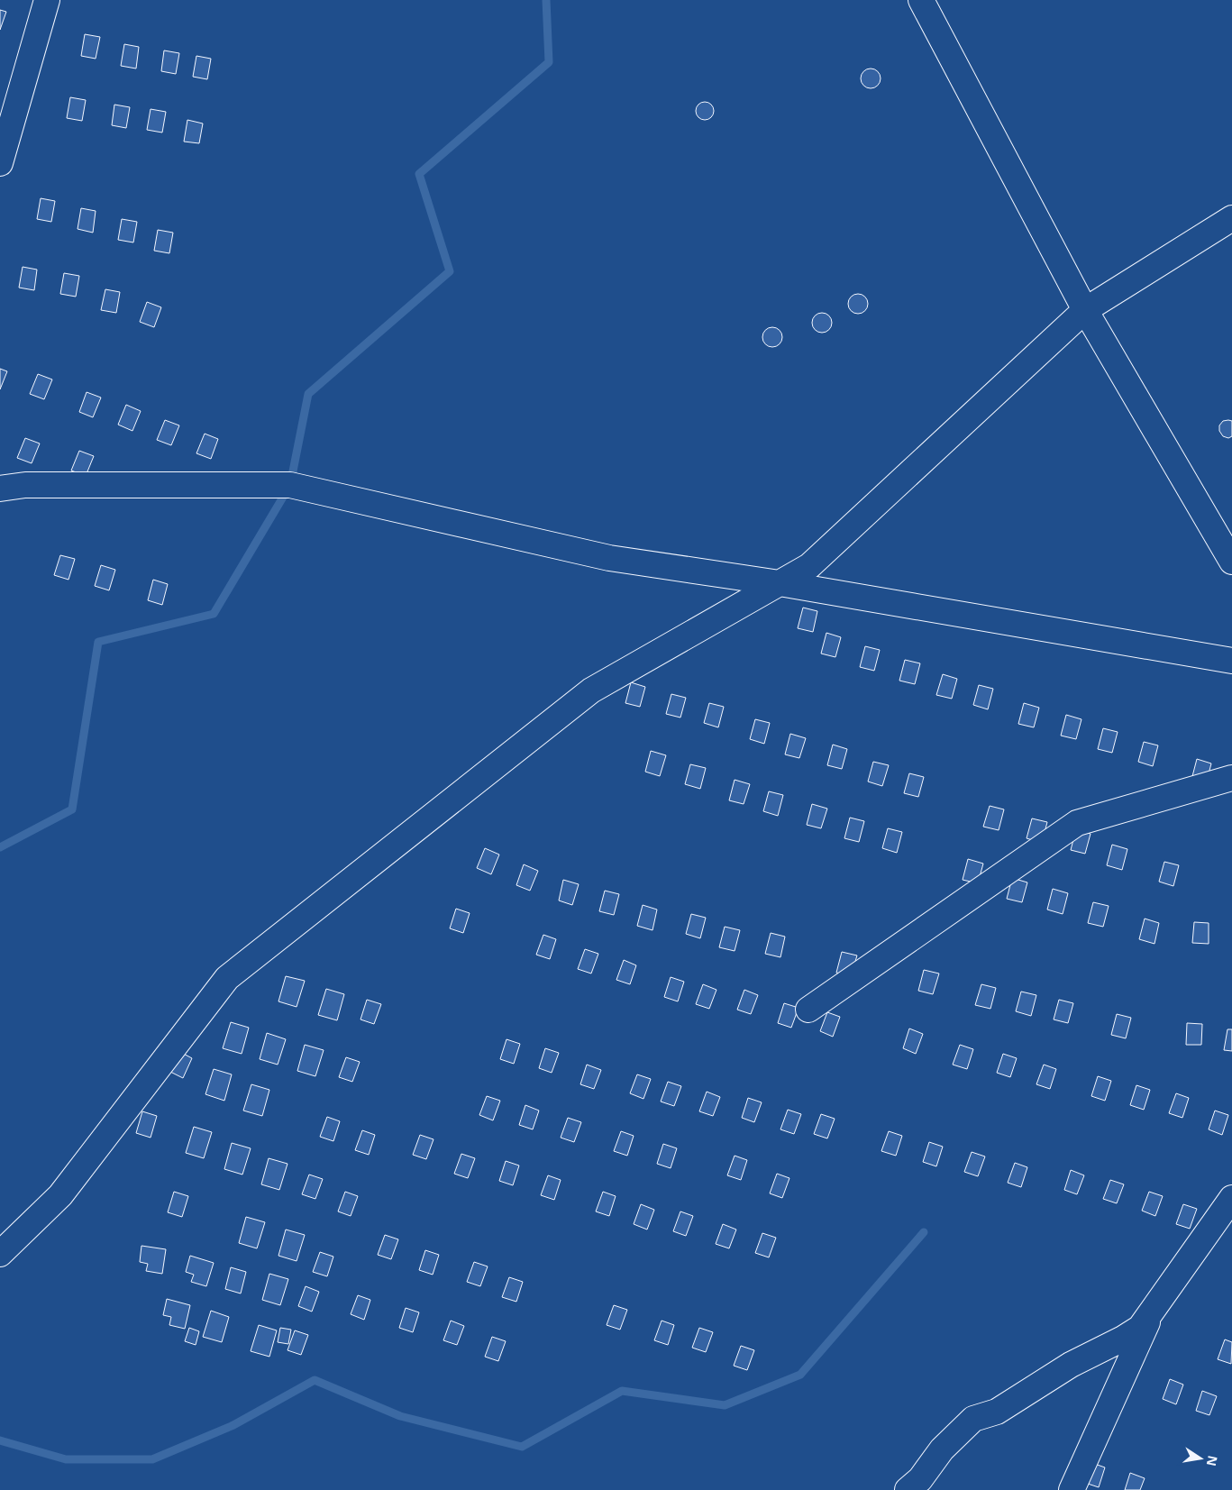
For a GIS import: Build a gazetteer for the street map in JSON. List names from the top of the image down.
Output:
{
  "north": "right"
}
